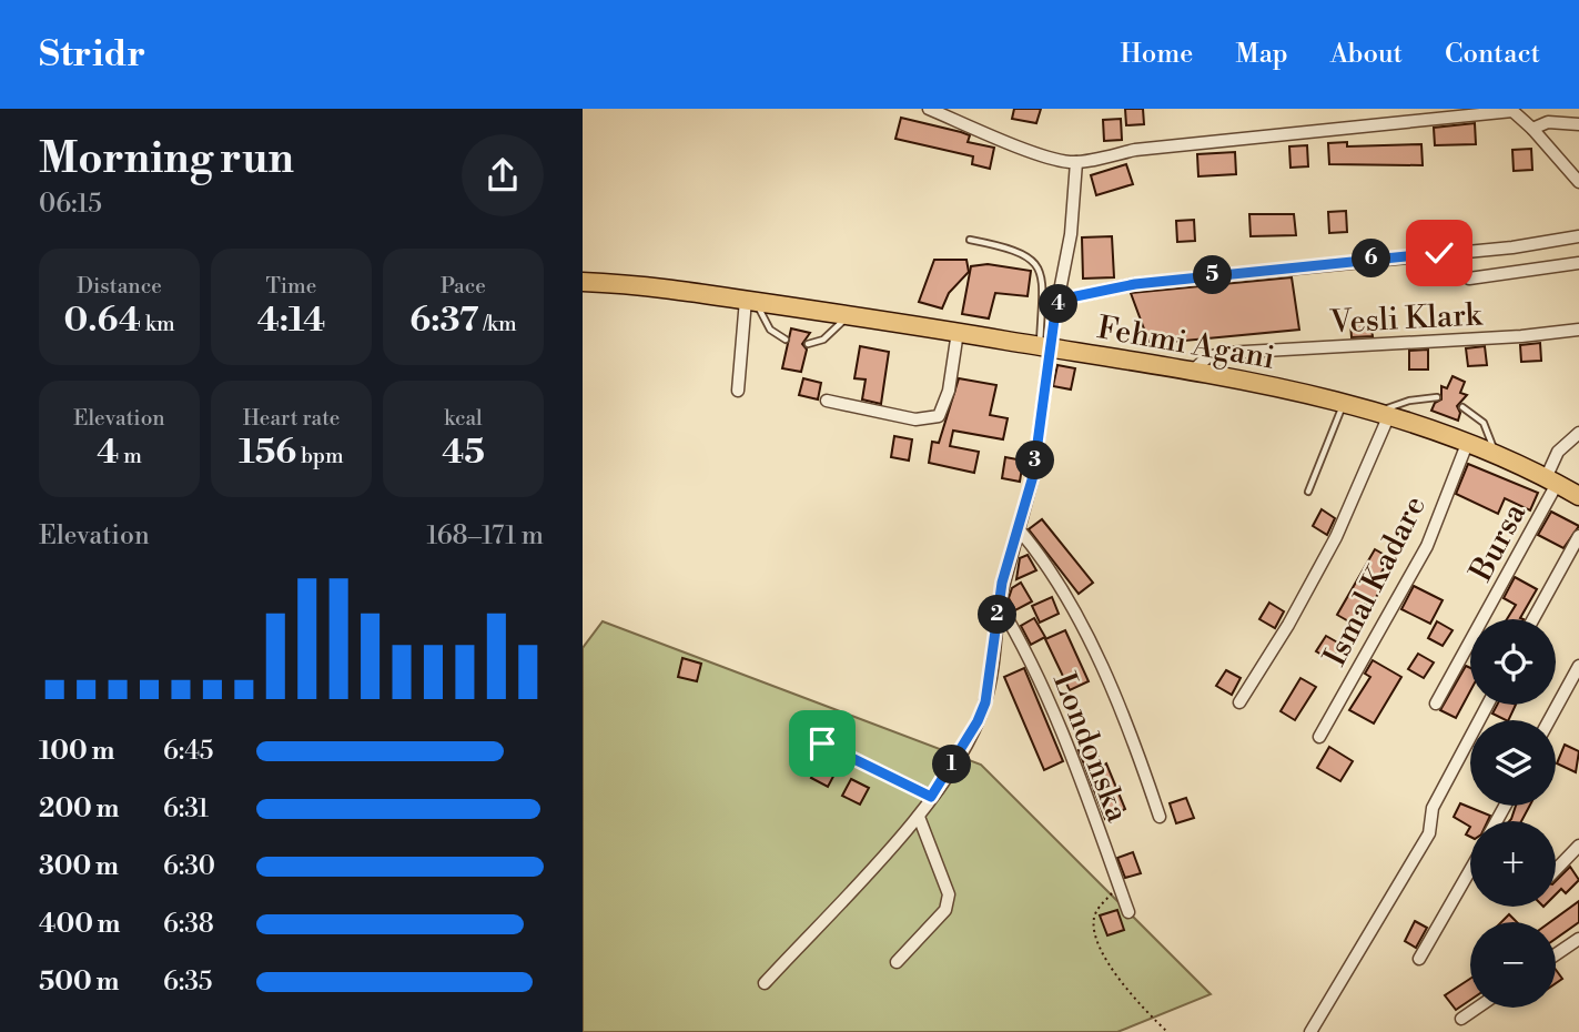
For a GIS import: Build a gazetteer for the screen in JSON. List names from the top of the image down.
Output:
{
  "streets": {
    "main road": ["Fehmi Agani"],
    "street": [
      "Vesli Klark",
      "Bursa",
      "Ismal Kadare",
      "Londonska"
    ]
  },
  "crossings": [
    ["Vesli Klark", "Fehmi Agani"],
    ["Fehmi Agani", "Bursa"],
    ["Fehmi Agani", "Ismal Kadare"]
  ],
  "page": {
    "header": "Stridr",
    "nav": [
      "Home",
      "Map",
      "About",
      "Contact"
    ],
    "heading": ["Morning run", "06:15"],
    "pins": [
      "6",
      "5",
      "4",
      "3",
      "2",
      "1"
    ],
    "stats": [
      ["Distance", "0.64 km"],
      ["Time", "4:14"],
      ["Pace", "6:37 /km"],
      ["Elevation", "4 m"],
      ["Heart rate", "156 bpm"],
      ["kcal", "45"]
    ],
    "chart": ["Elevation", "168–171 m"],
    "map_buttons": ["+", "−"],
    "list": [
      {
        "name": "100 m",
        "note": "6:45"
      },
      {
        "name": "200 m",
        "note": "6:31"
      },
      {
        "name": "300 m",
        "note": "6:30"
      },
      {
        "name": "400 m",
        "note": "6:38"
      },
      {
        "name": "500 m",
        "note": "6:35"
      }
    ]
  }
}
